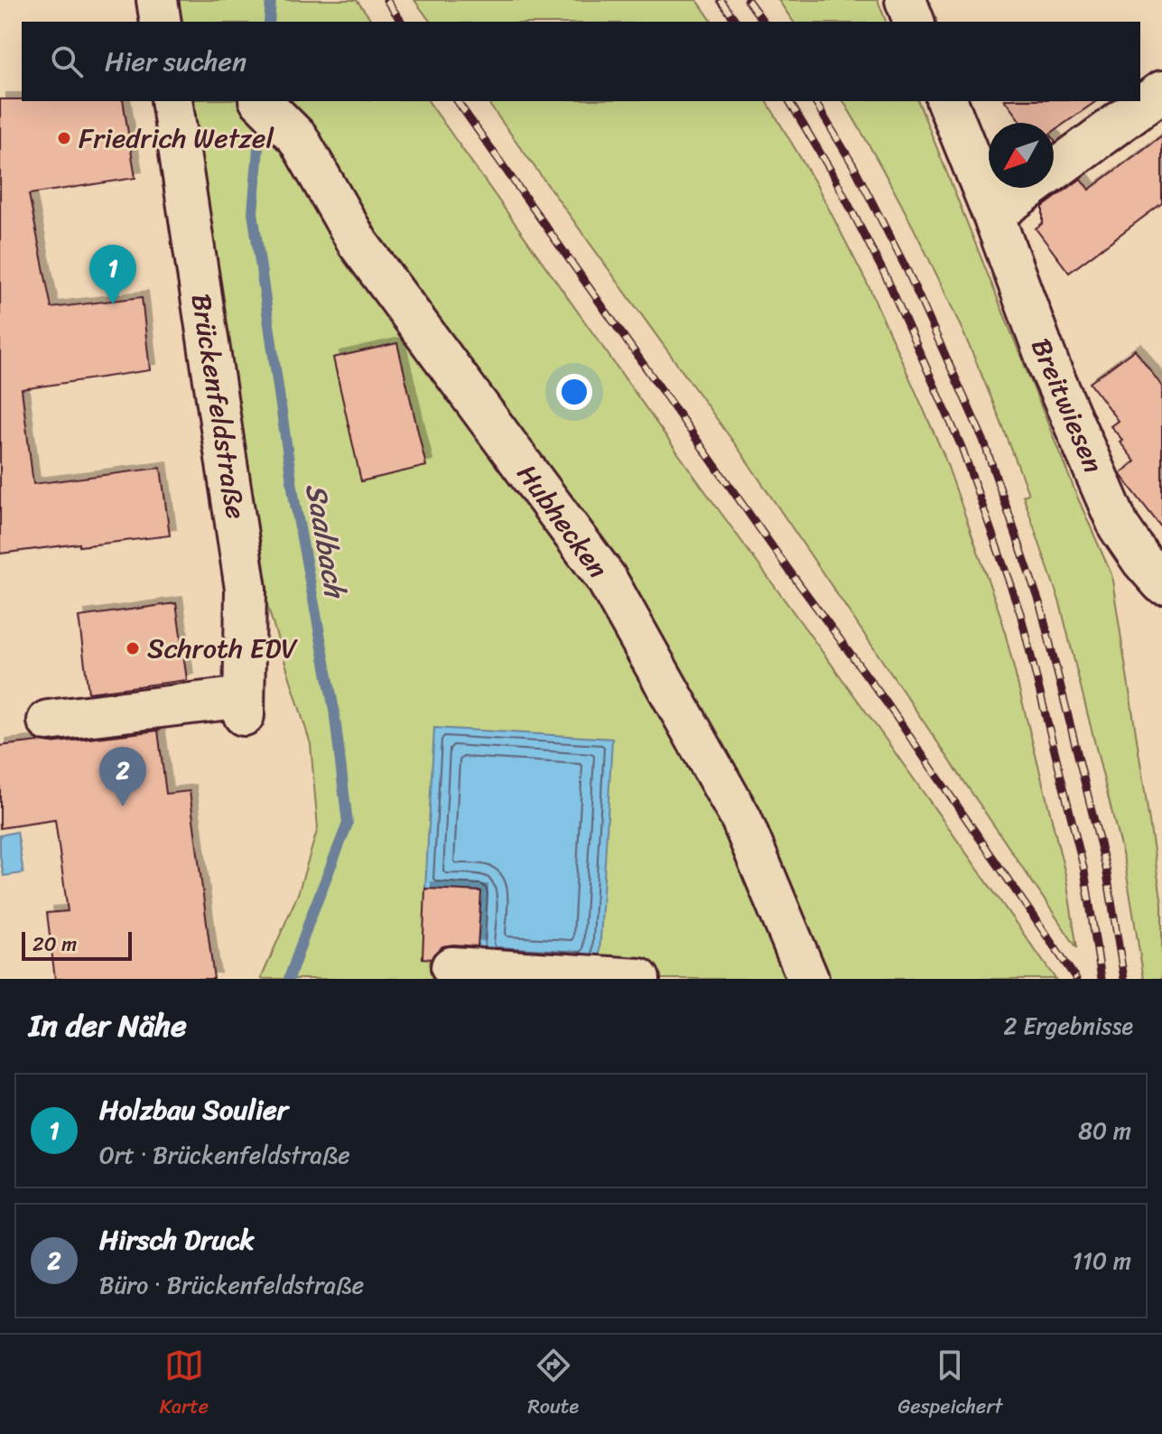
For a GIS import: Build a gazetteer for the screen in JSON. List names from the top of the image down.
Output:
{
  "streets": {
    "street": ["Breitwiesen", "Brückenfeldstraße", "Hubhecken"]
  },
  "water": ["Saalbach"],
  "places": ["Friedrich Wetzel", "Schroth EDV"],
  "scale_bar": "20 m",
  "north": "bottom left",
  "page": {
    "search": "Hier suchen",
    "pins": ["1", "2"],
    "scale": "20 m",
    "heading": ["In der Nähe", "2 Ergebnisse"],
    "list": [
      {
        "mark": "1",
        "name": "Holzbau Soulier",
        "note": "Ort · Brückenfeldstraße",
        "value": "80 m"
      },
      {
        "mark": "2",
        "name": "Hirsch Druck",
        "note": "Büro · Brückenfeldstraße",
        "value": "110 m"
      }
    ],
    "nav": ["Karte", "Route", "Gespeichert"]
  }
}
